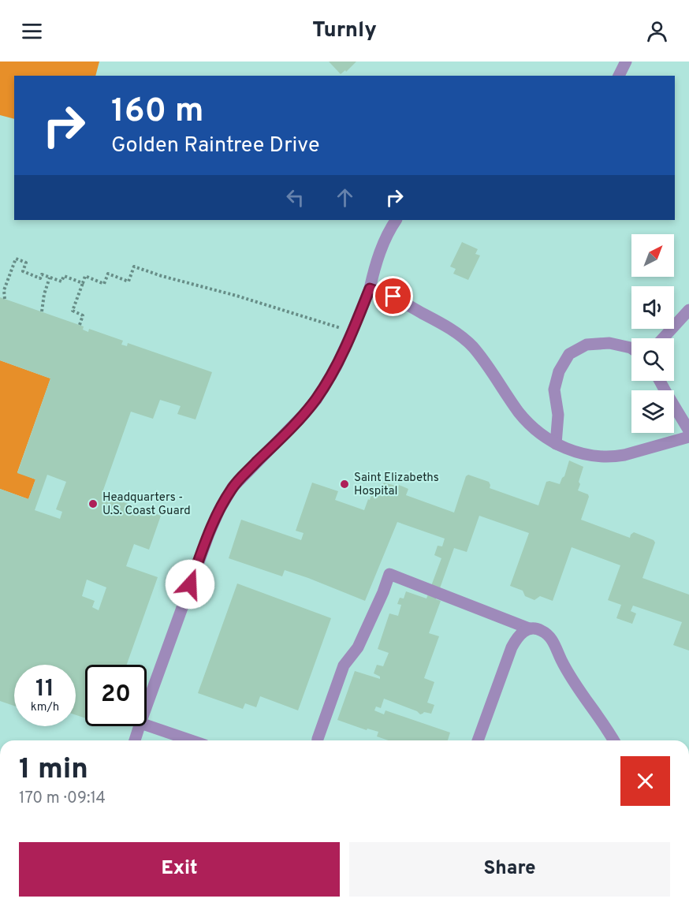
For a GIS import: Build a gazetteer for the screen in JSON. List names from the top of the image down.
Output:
{
  "places": ["Saint Elizabeths Hospital", "Headquarters - U.S. Coast Guard"],
  "north": "top right",
  "page": {
    "header": "Turnly",
    "turn": ["160 m", "Golden Raintree Drive"],
    "speed": "11 km/h",
    "limit": "20",
    "heading": ["1 min", "170 m · 09:14"],
    "buttons": ["Exit", "Share"]
  }
}
